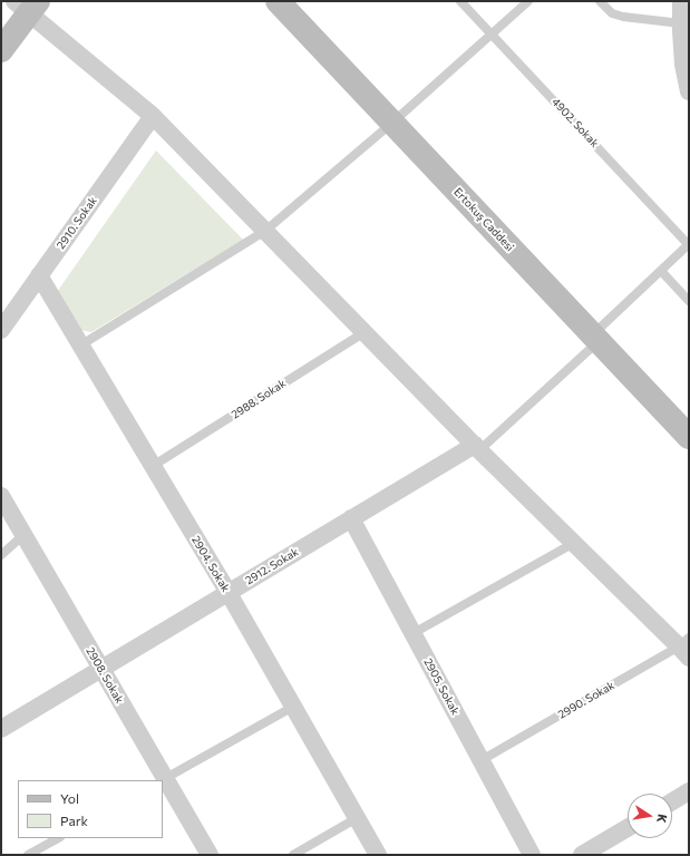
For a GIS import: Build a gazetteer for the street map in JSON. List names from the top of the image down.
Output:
{
  "streets": {
    "main road": ["Ertokuş Caddesi"],
    "street": [
      "2910. Sokak",
      "2904. Sokak",
      "2912. Sokak",
      "2908. Sokak",
      "2905. Sokak"
    ],
    "lane": ["4902. Sokak", "2988. Sokak", "2990. Sokak"]
  },
  "crossings": [
    ["4902. Sokak", "2912. Sokak"],
    ["Ertokuş Caddesi", "2912. Sokak"],
    ["2910. Sokak", "2904. Sokak"],
    ["2988. Sokak", "2904. Sokak"],
    ["2904. Sokak", "2912. Sokak"],
    ["2912. Sokak", "2908. Sokak"],
    ["2912. Sokak", "2905. Sokak"],
    ["2905. Sokak", "2990. Sokak"]
  ],
  "legend": ["Yol", "Park"],
  "north": "right"
}
